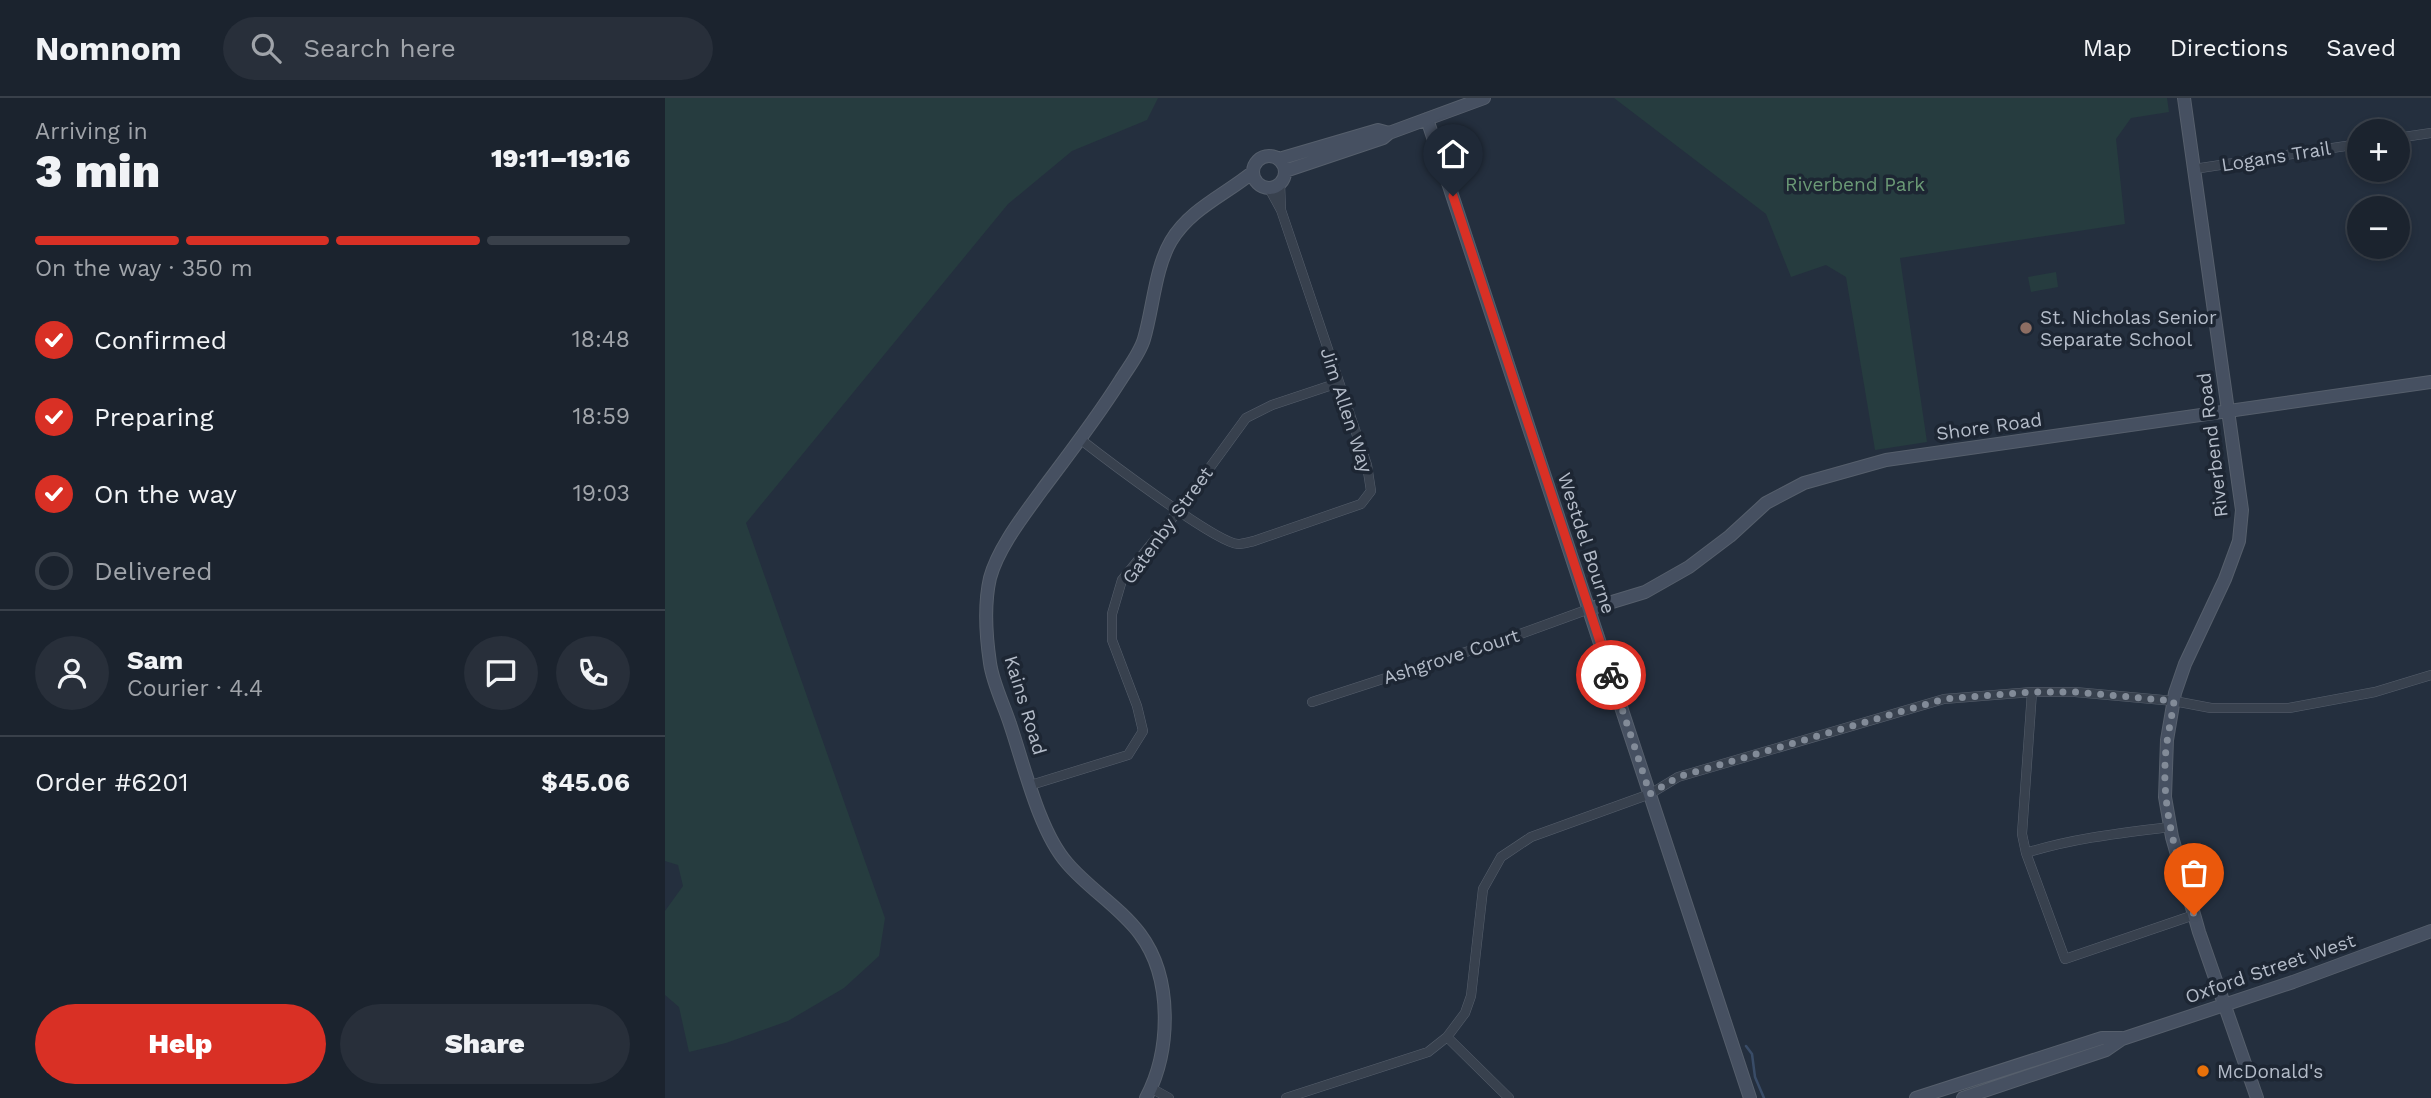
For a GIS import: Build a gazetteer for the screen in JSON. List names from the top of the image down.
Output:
{
  "streets": {
    "street": [
      "Logans Trail",
      "Jim Allen Way",
      "Shore Road",
      "Riverbend Road",
      "Gatenby Street",
      "Westdel Bourne",
      "Ashgrove Court",
      "Kains Road",
      "Oxford Street West"
    ]
  },
  "crossings": [
    ["Logans Trail", "Riverbend Road"],
    ["Jim Allen Way", "Gatenby Street"],
    ["Jim Allen Way", "Kains Road"],
    ["Shore Road", "Riverbend Road"],
    ["Shore Road", "Westdel Bourne"],
    ["Shore Road", "Ashgrove Court"],
    ["Riverbend Road", "Oxford Street West"],
    ["Gatenby Street", "Kains Road"],
    ["Westdel Bourne", "Ashgrove Court"],
    ["Westdel Bourne", "Kains Road"]
  ],
  "parks": ["Riverbend Park"],
  "places": ["St. Nicholas Senior Separate School", "McDonald's"],
  "page": {
    "header": "Nomnom",
    "search": "Search here",
    "nav": ["Map", "Directions", "Saved"],
    "heading": ["3 min", "Arriving in", "19:11–19:16"],
    "panel": [
      "Sam",
      "Courier · 4.4",
      "Order #6201",
      "$45.06"
    ],
    "map_buttons": ["+", "−"],
    "bar": "On the way · 350 m",
    "list": [
      ["Confirmed", "18:48"],
      ["Preparing", "18:59"],
      ["On the way", "19:03"],
      "Delivered"
    ],
    "buttons": ["Help", "Share"]
  }
}
